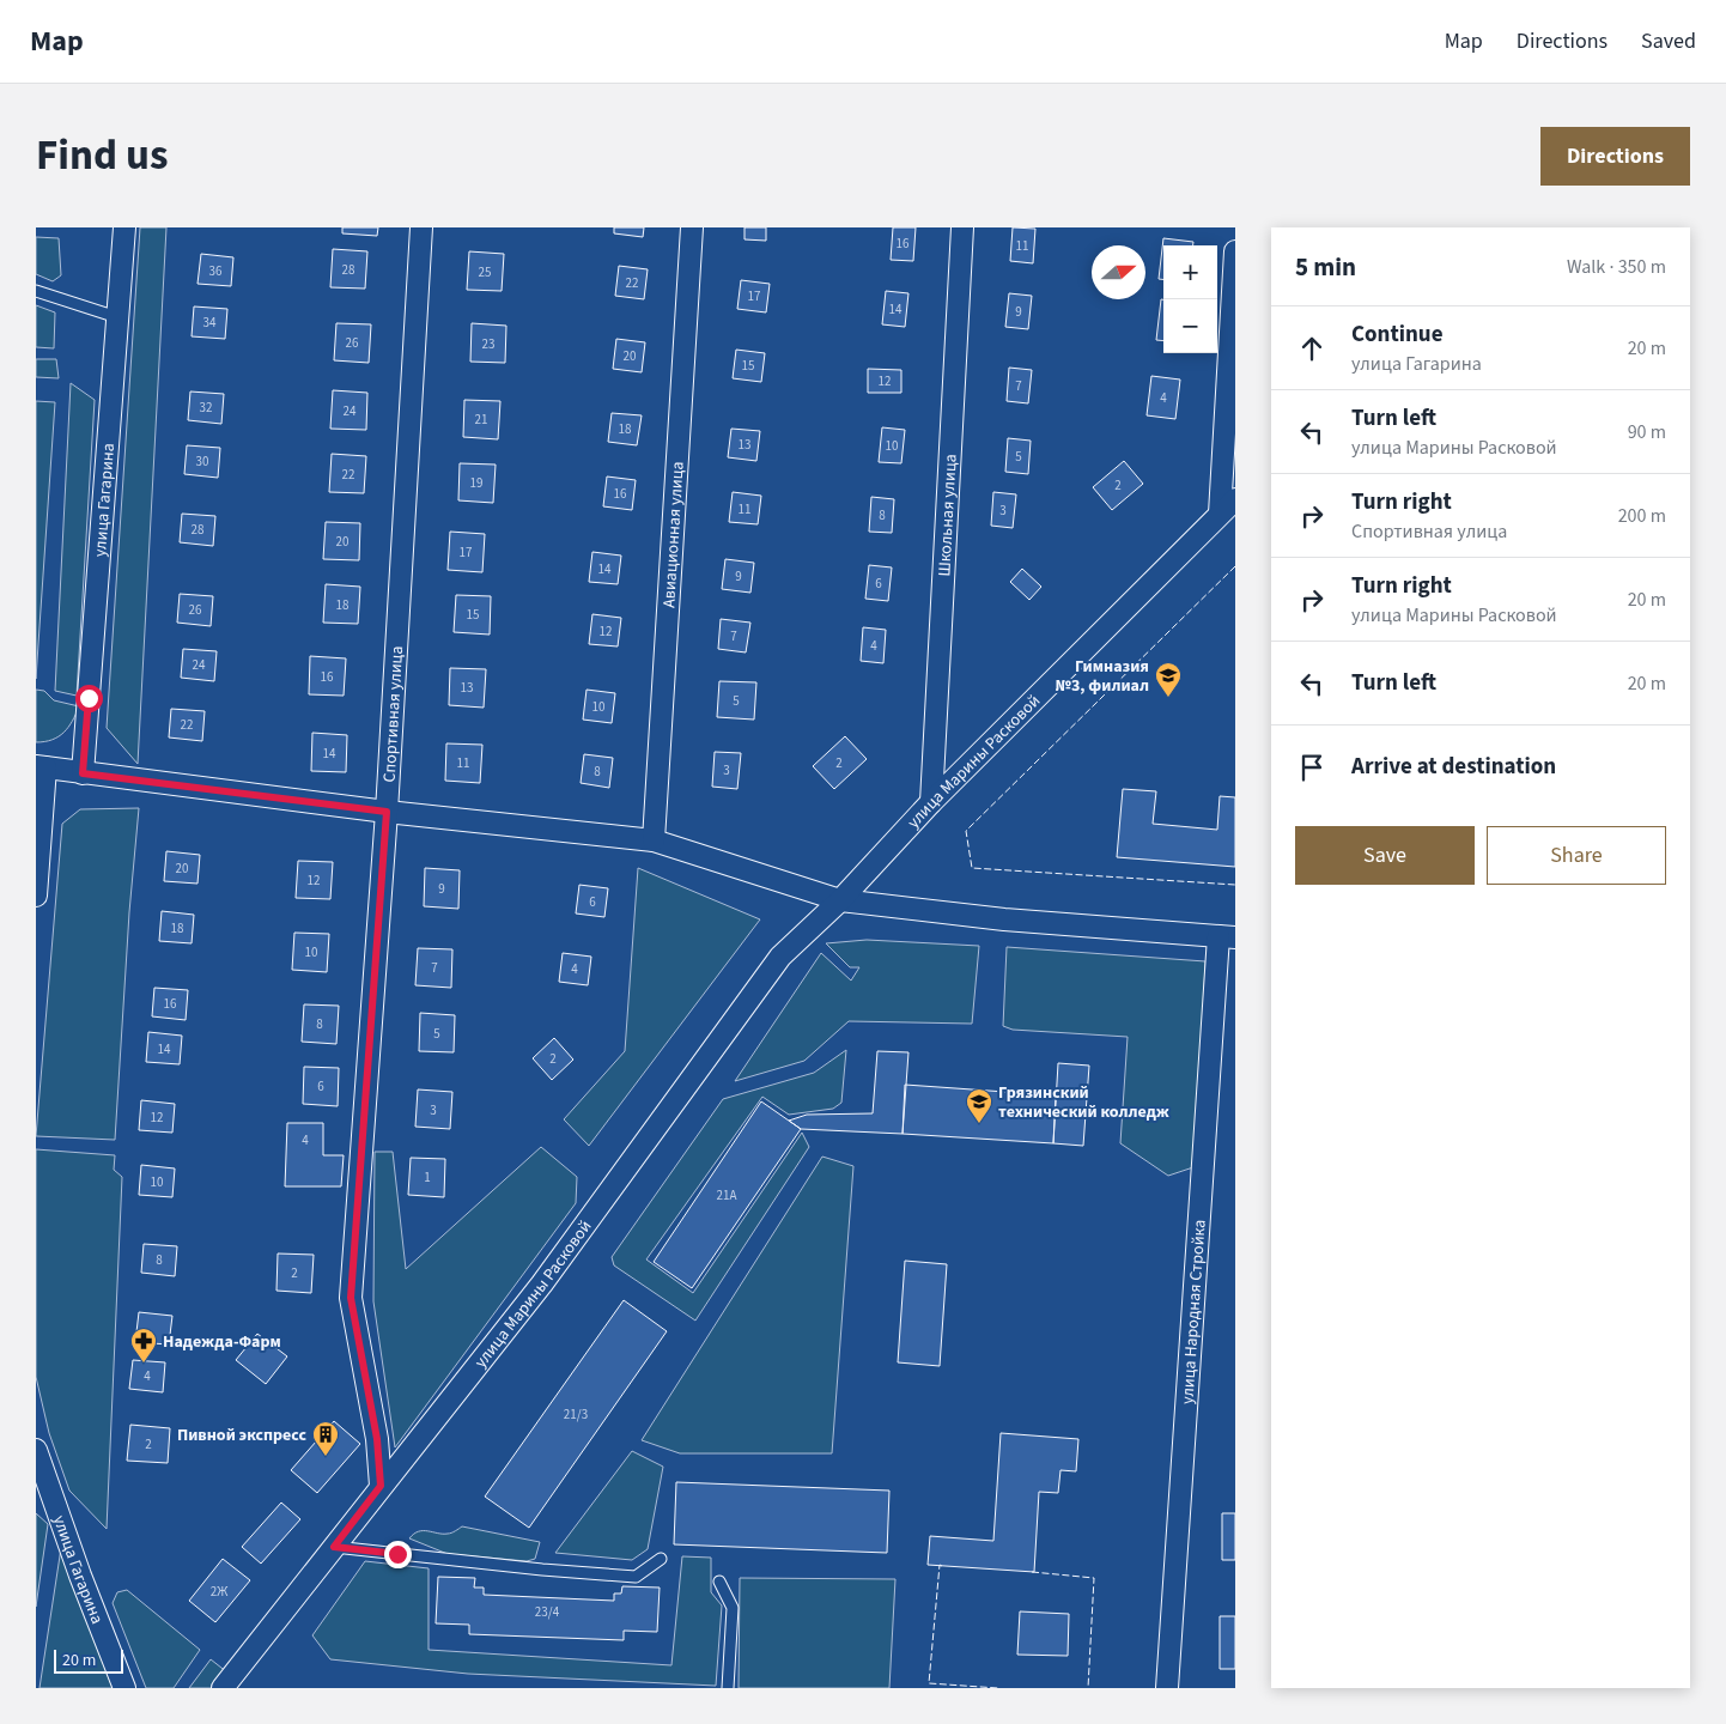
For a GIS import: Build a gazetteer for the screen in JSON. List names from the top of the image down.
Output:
{
  "streets": {
    "street": [
      "улица Гагарина",
      "Школьная улица",
      "Авиационная улица",
      "Спортивная улица",
      "улица Марины Расковой",
      "улица Народная Стройка"
    ]
  },
  "crossings": [
    ["Школьная улица", "улица Марины Расковой"],
    ["Спортивная улица", "улица Марины Расковой"]
  ],
  "places": {
    "school or university": ["Гимназия №3, филиал", "Грязинский технический колледж"],
    "pharmacy": ["Надежда-Фарм"],
    "building": ["Пивной экспресс"]
  },
  "house_numbers": [
    "16",
    "11",
    "28",
    "36",
    "25",
    "22",
    "17",
    "14",
    "9",
    "34",
    "26",
    "23",
    "20",
    "15",
    "12",
    "7",
    "4",
    "32",
    "24",
    "21",
    "18",
    "13",
    "10",
    "5",
    "30",
    "22",
    "19",
    "2",
    "16",
    "11",
    "3",
    "8",
    "28",
    "20",
    "17",
    "14",
    "9",
    "6",
    "18",
    "26",
    "15",
    "12",
    "7",
    "4",
    "24",
    "16",
    "13",
    "5",
    "10",
    "22",
    "14",
    "11",
    "2",
    "3",
    "8",
    "20",
    "12",
    "9",
    "6",
    "18",
    "10",
    "7",
    "4",
    "16",
    "8",
    "5",
    "14",
    "2",
    "6",
    "3",
    "12",
    "4",
    "1",
    "10",
    "21А",
    "8",
    "2",
    "4",
    "21/3",
    "2",
    "2Ж",
    "23/4"
  ],
  "scale_bar": "20 m",
  "north": "right",
  "page": {
    "header": "Map",
    "nav": ["Map", "Directions", "Saved"],
    "title": "Find us",
    "buttons": [
      "Directions",
      ["Save", "Share"]
    ],
    "heading": ["5 min", "Walk · 350 m"],
    "map_buttons": ["+", "−"],
    "list": [
      ["Continue", "улица Гагарина", "20 m"],
      ["Turn left", "улица Марины Расковой", "90 m"],
      ["Turn right", "Спортивная улица", "200 m"],
      ["Turn right", "улица Марины Расковой", "20 m"],
      ["Turn left", "20 m"],
      "Arrive at destination"
    ],
    "scale": "20 m"
  }
}
